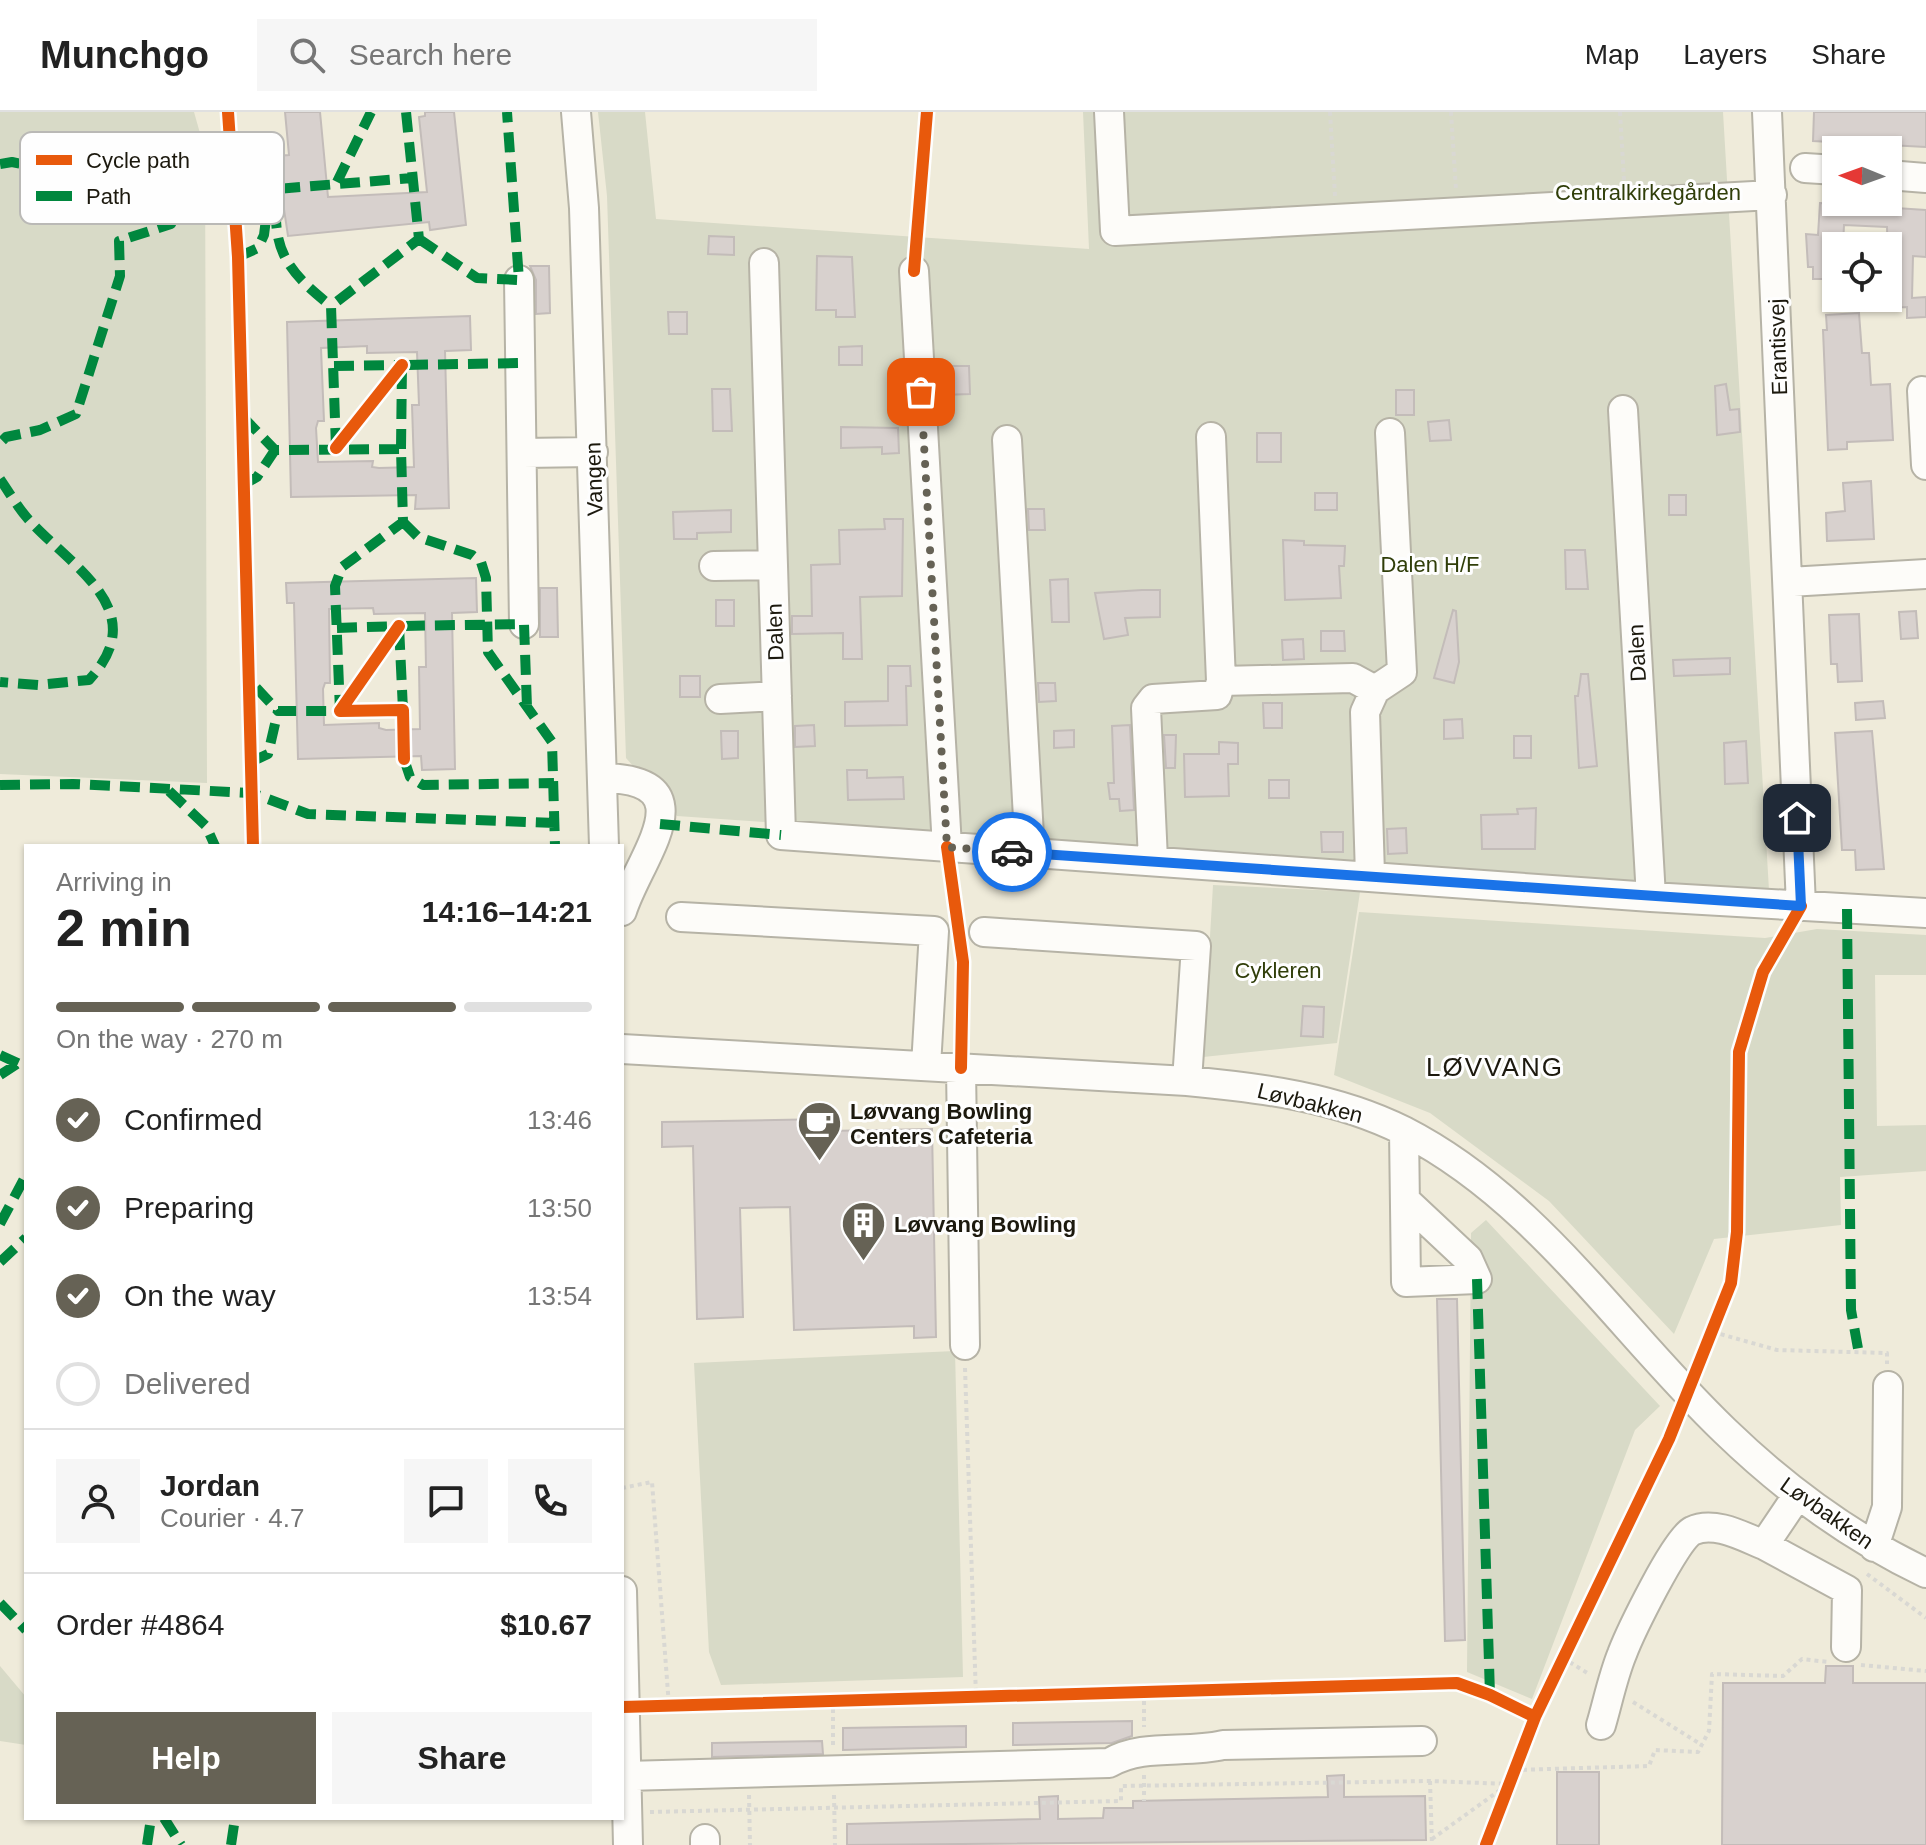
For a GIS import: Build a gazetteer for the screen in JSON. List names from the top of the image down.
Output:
{
  "streets": {
    "street": [
      "Erantisvej",
      "Vangen",
      "Dalen",
      "Løvbakken"
    ]
  },
  "crossings": [
    ["Erantisvej", "Dalen"]
  ],
  "districts": ["LØVVANG"],
  "parks": ["Centralkirkegården", "Dalen H/F", "Cykleren"],
  "places": {
    "cafe": ["Løvvang Bowling Centers Cafeteria"],
    "building": ["Løvvang Bowling"]
  },
  "legend": ["Cycle path", "Path"],
  "north": "left",
  "page": {
    "header": "Munchgo",
    "search": "Search here",
    "nav": ["Map", "Layers", "Share"],
    "heading": ["2 min", "Arriving in", "14:16–14:21"],
    "panel": [
      "Jordan",
      "Courier · 4.7",
      "Order #4864",
      "$10.67"
    ],
    "bar": "On the way · 270 m",
    "list": [
      ["Confirmed", "13:46"],
      ["Preparing", "13:50"],
      ["On the way", "13:54"],
      "Delivered"
    ],
    "buttons": ["Help", "Share"]
  }
}
